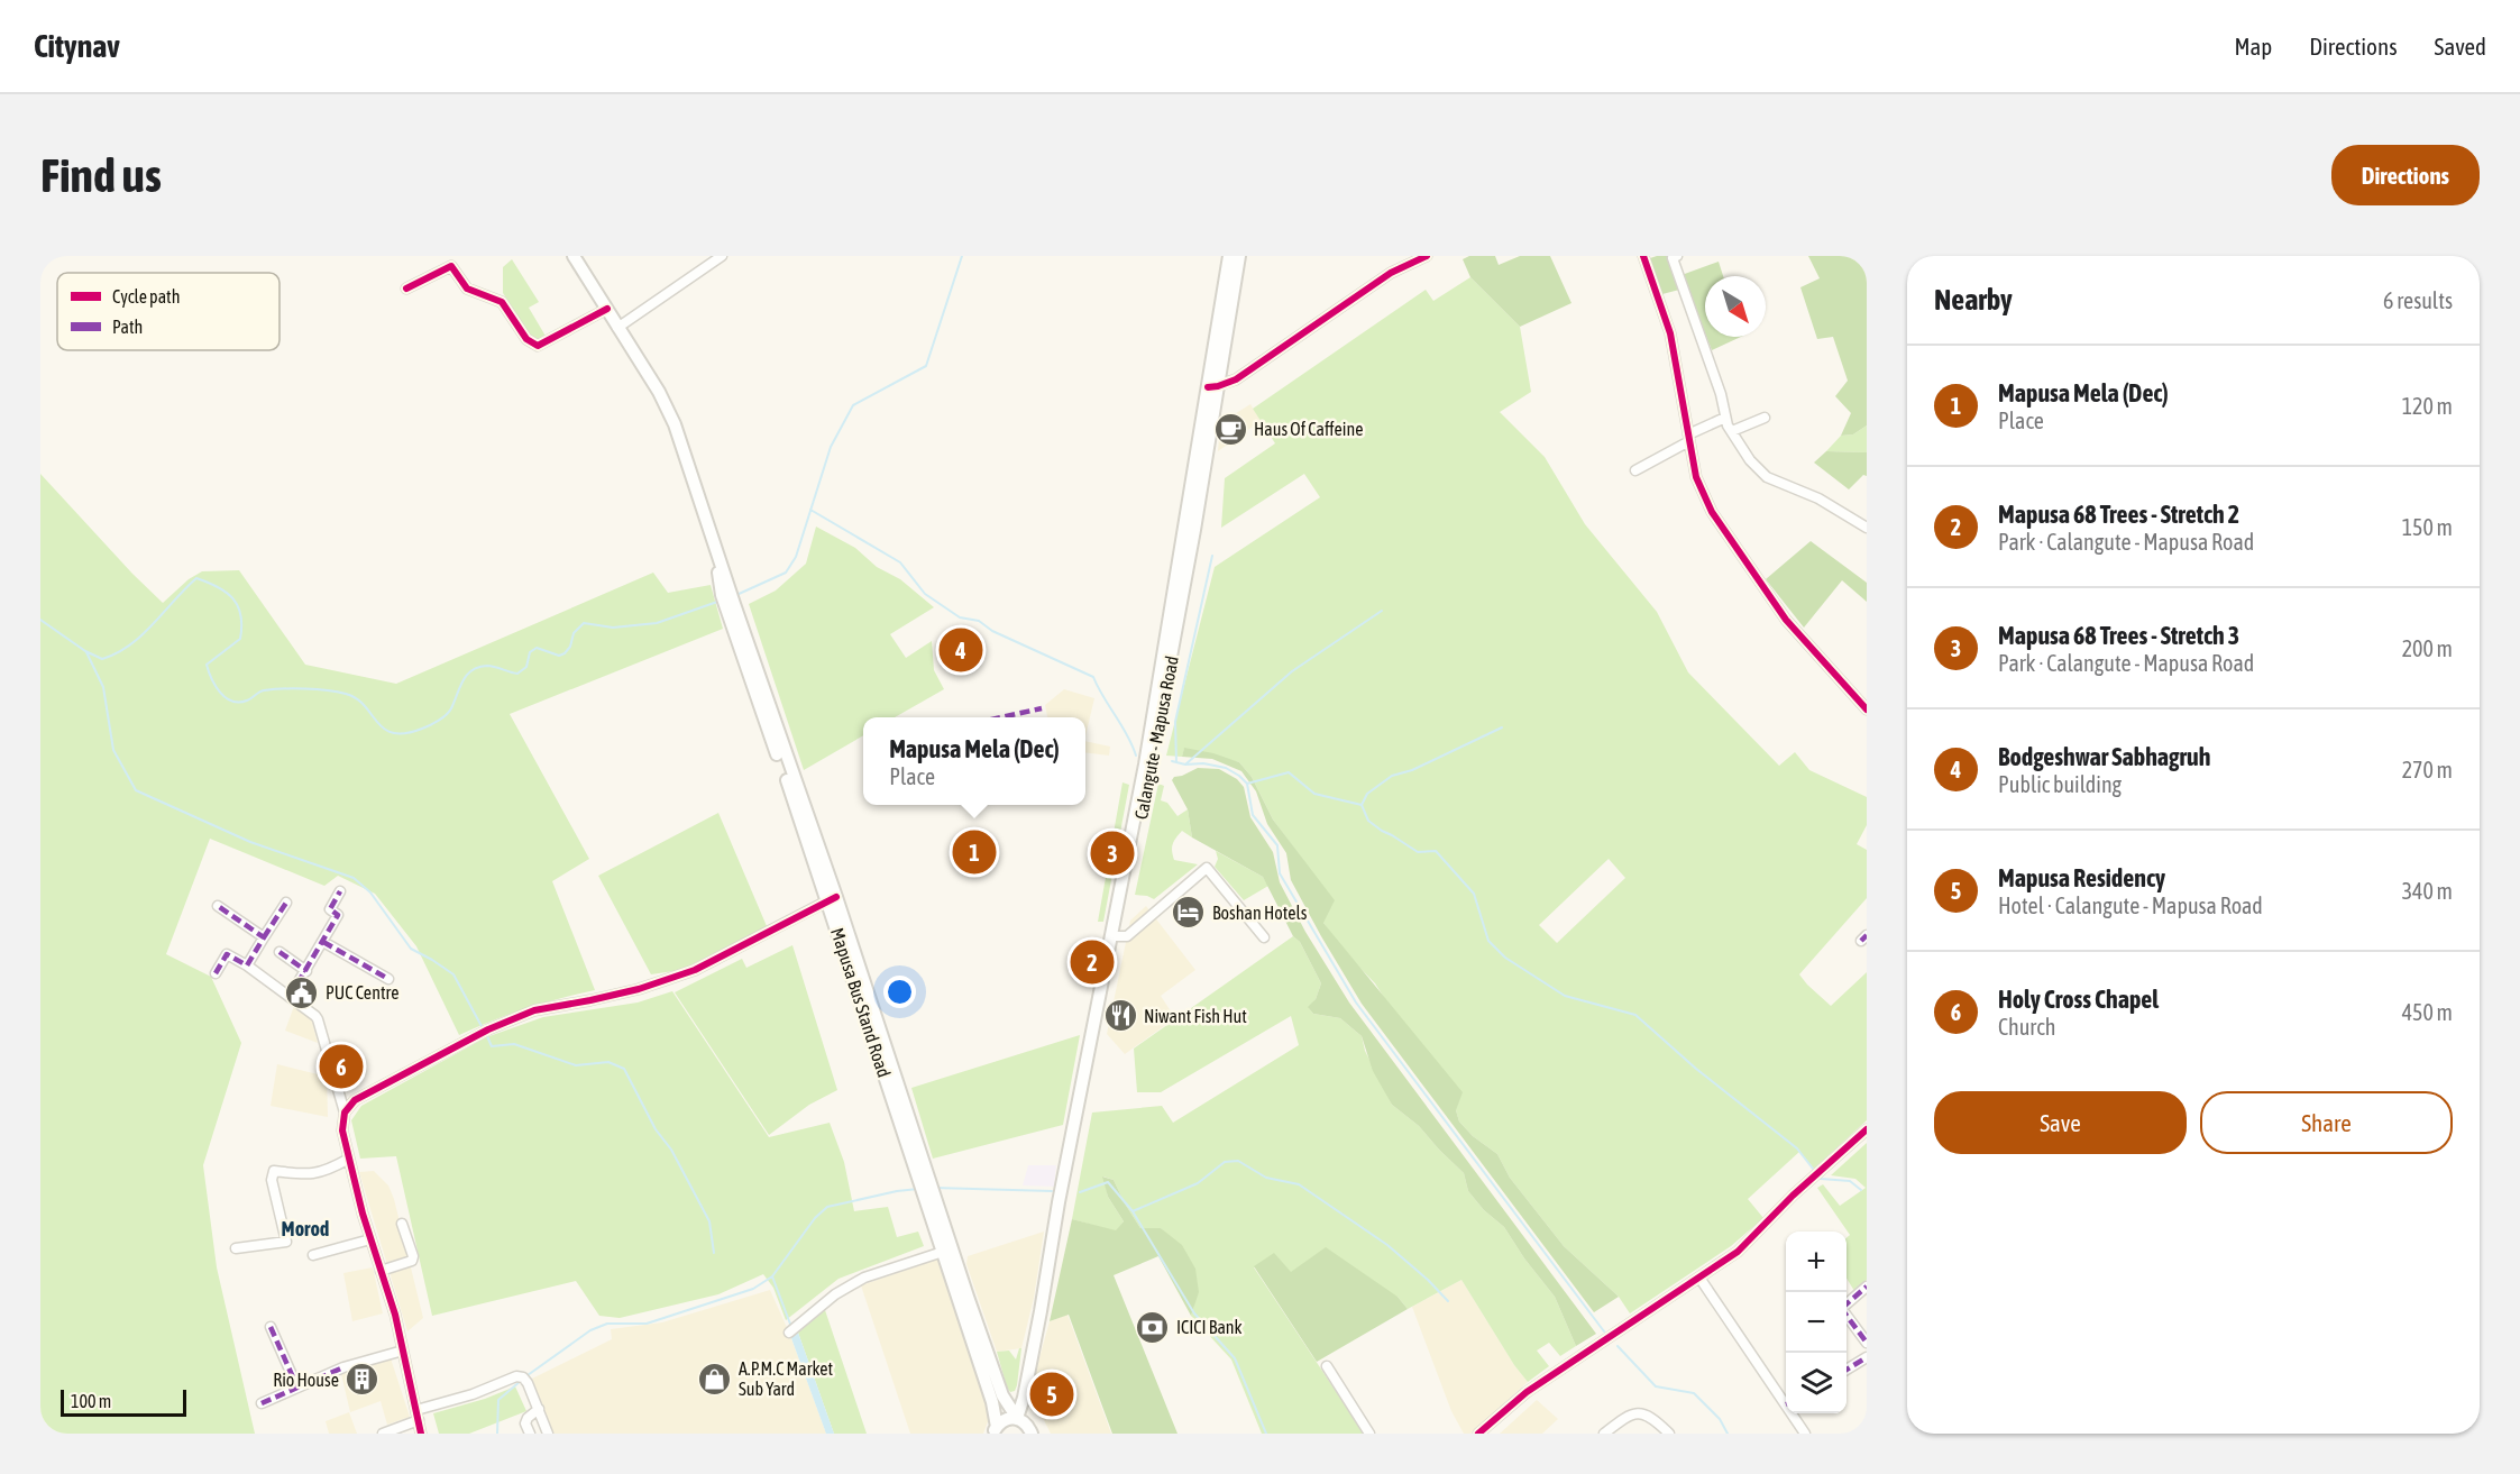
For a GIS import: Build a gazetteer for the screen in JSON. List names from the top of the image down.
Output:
{
  "streets": {
    "main road": ["Calangute - Mapusa Road", "Mapusa Bus Stand Road"]
  },
  "crossings": [
    ["Calangute - Mapusa Road", "Mapusa Bus Stand Road"]
  ],
  "districts": ["Morod"],
  "places": {
    "cafe": ["Haus Of Caffeine"],
    "hotel": ["Boshan Hotels"],
    "public building": ["PUC Centre"],
    "restaurant": ["Niwant Fish Hut"],
    "bank": ["ICICI Bank"],
    "shop": ["A.P.M.C Market Sub Yard"],
    "building": ["Rio House"]
  },
  "legend": ["Cycle path", "Path"],
  "scale_bar": "100 m",
  "north": "bottom right",
  "page": {
    "header": "Citynav",
    "nav": ["Map", "Directions", "Saved"],
    "buttons": [
      "Directions",
      ["Save", "Share"]
    ],
    "title": "Find us",
    "heading": ["Nearby", "6 results"],
    "list": [
      {
        "mark": "1",
        "name": "Mapusa Mela (Dec)",
        "note": "Place",
        "value": "120 m"
      },
      {
        "mark": "2",
        "name": "Mapusa 68 Trees - Stretch 2",
        "note": "Park · Calangute - Mapusa Road",
        "value": "150 m"
      },
      {
        "mark": "3",
        "name": "Mapusa 68 Trees - Stretch 3",
        "note": "Park · Calangute - Mapusa Road",
        "value": "200 m"
      },
      {
        "mark": "4",
        "name": "Bodgeshwar Sabhagruh",
        "note": "Public building",
        "value": "270 m"
      },
      {
        "mark": "5",
        "name": "Mapusa Residency",
        "note": "Hotel · Calangute - Mapusa Road",
        "value": "340 m"
      },
      {
        "mark": "6",
        "name": "Holy Cross Chapel",
        "note": "Church",
        "value": "450 m"
      }
    ],
    "pins": [
      "4",
      "1",
      "3",
      "2",
      "6",
      "5"
    ],
    "popup": ["Mapusa Mela (Dec)", "Place"],
    "map_buttons": ["+", "−"],
    "scale": "100 m"
  }
}
